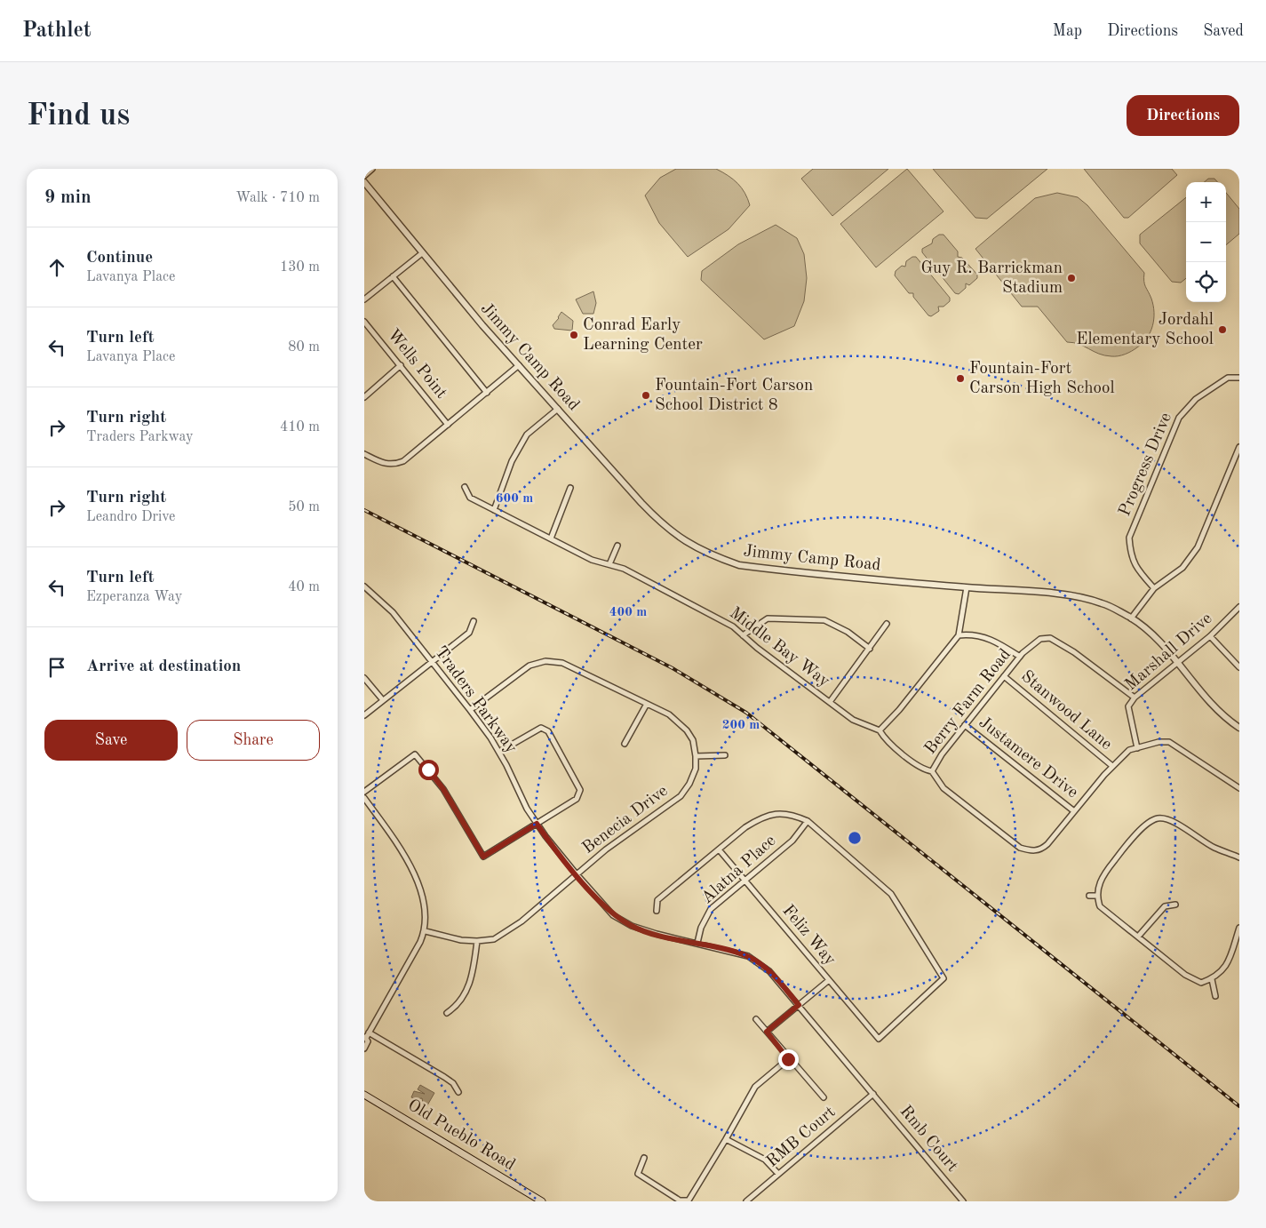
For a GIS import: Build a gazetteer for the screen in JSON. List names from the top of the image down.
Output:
{
  "streets": {
    "main road": ["Old Pueblo Road"],
    "street": [
      "Jimmy Camp Road",
      "Wells Point",
      "Progress Drive",
      "Middle Bay Way",
      "Marshall Drive",
      "Traders Parkway",
      "Berry Farm Road",
      "Stanwood Lane",
      "Justamere Drive",
      "Benecia Drive",
      "Alatna Place",
      "Feliz Way",
      "RMB Court",
      "Rmb Court"
    ]
  },
  "crossings": [
    ["Jimmy Camp Road", "Marshall Drive"],
    ["Marshall Drive", "Berry Farm Road"],
    ["Traders Parkway", "Benecia Drive"],
    ["Traders Parkway", "Alatna Place"],
    ["Traders Parkway", "RMB Court"],
    ["Traders Parkway", "Rmb Court"],
    ["Berry Farm Road", "Stanwood Lane"],
    ["Berry Farm Road", "Justamere Drive"],
    ["Alatna Place", "Feliz Way"],
    ["RMB Court", "Rmb Court"]
  ],
  "places": [
    "Guy R. Barrickman Stadium",
    "Jordahl Elementary School",
    "Conrad Early Learning Center",
    "Fountain-Fort Carson High School",
    "Fountain-Fort Carson School District 8"
  ],
  "page": {
    "header": "Pathlet",
    "nav": ["Map", "Directions", "Saved"],
    "buttons": [
      "Directions",
      ["Save", "Share"]
    ],
    "title": "Find us",
    "heading": ["9 min", "Walk · 710 m"],
    "map_buttons": ["+", "−"],
    "list": [
      ["Continue", "Lavanya Place", "130 m"],
      ["Turn left", "Lavanya Place", "80 m"],
      ["Turn right", "Traders Parkway", "410 m"],
      ["Turn right", "Leandro Drive", "50 m"],
      ["Turn left", "Ezperanza Way", "40 m"],
      "Arrive at destination"
    ]
  },
  "rings": ["600 m", "400 m", "200 m"]
}
